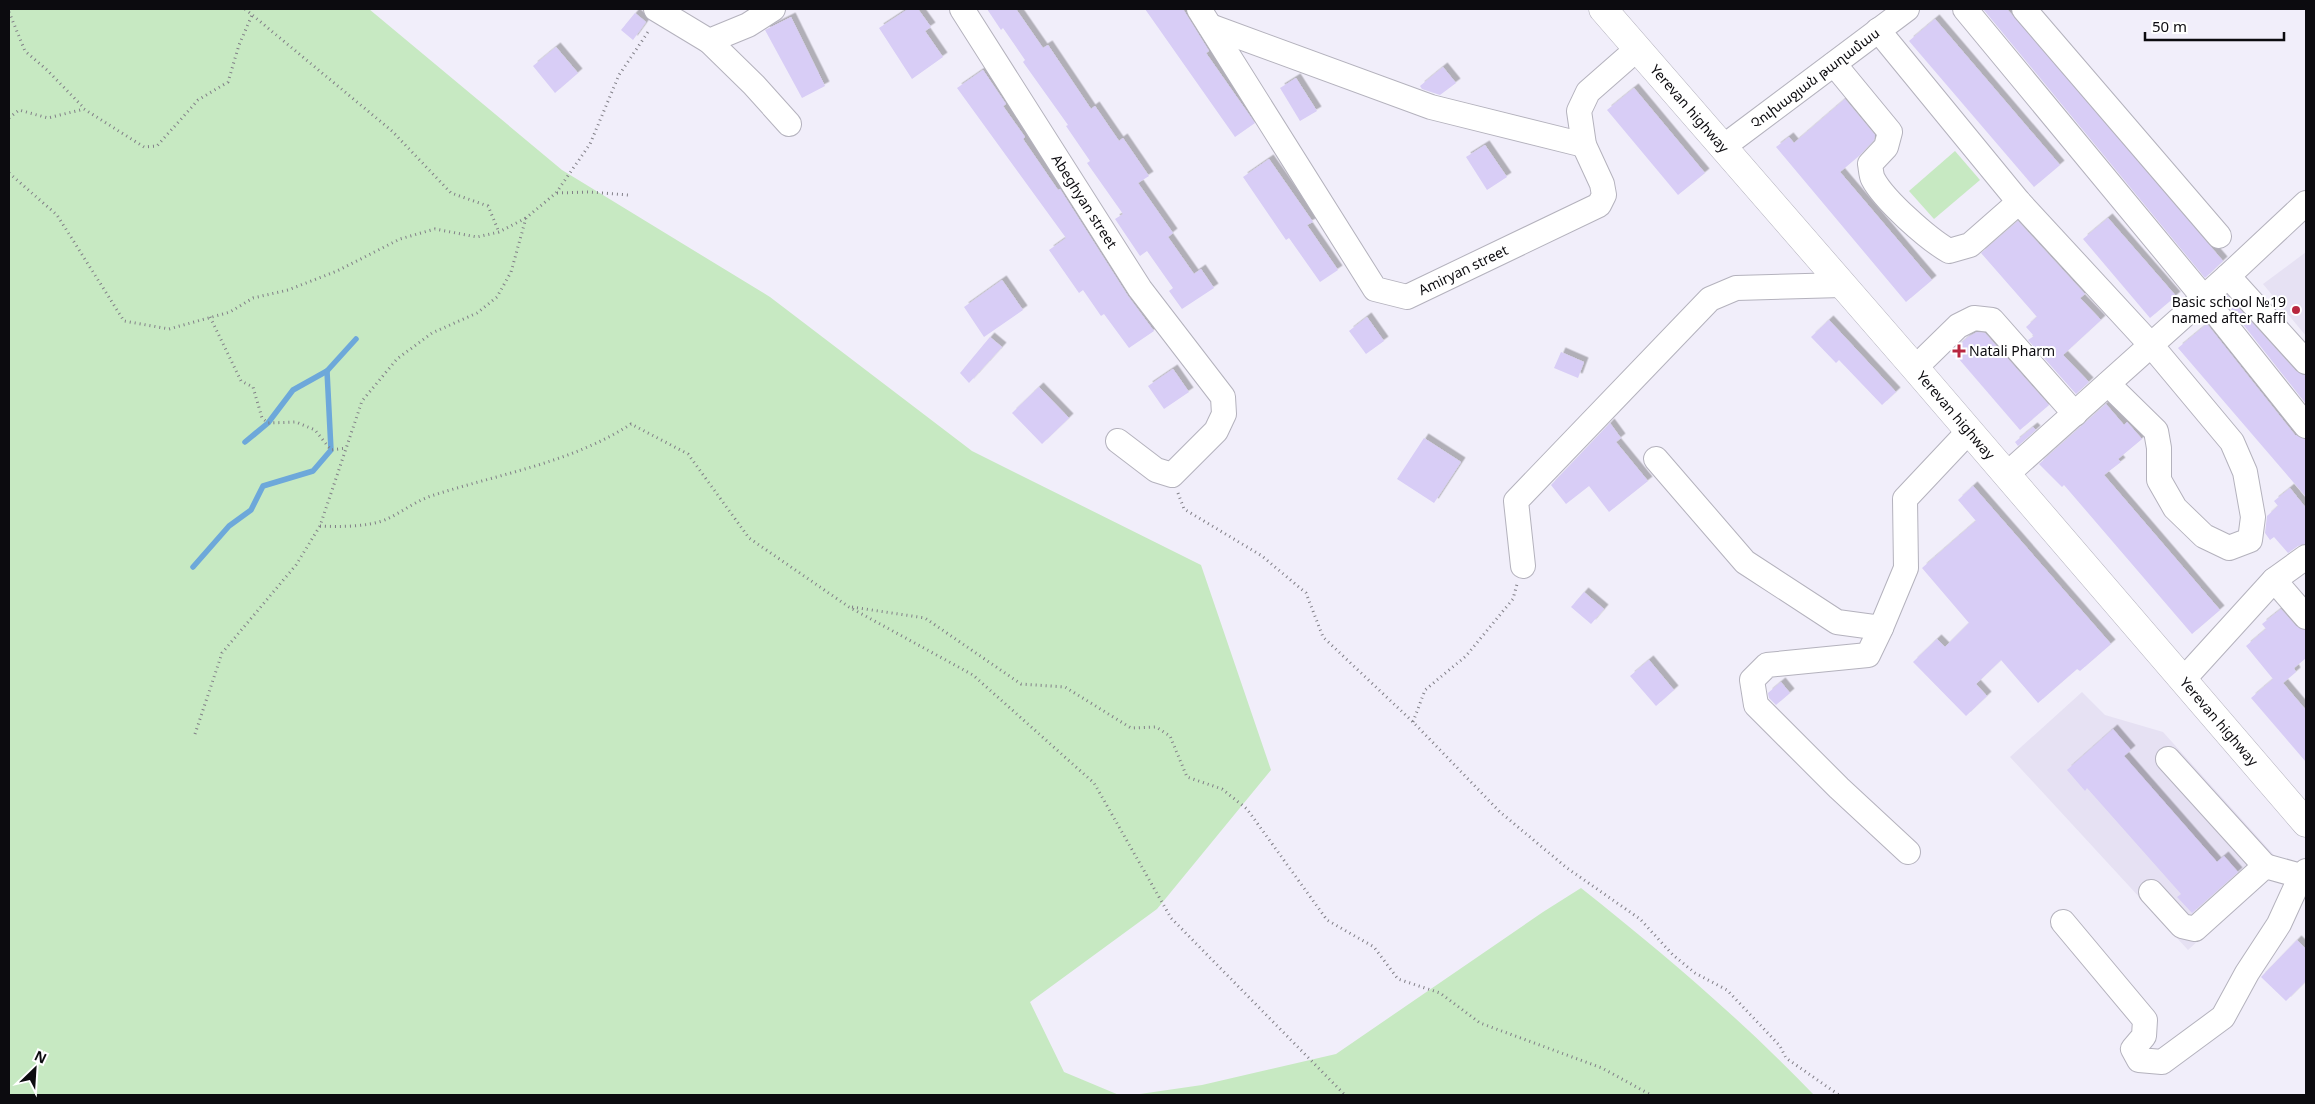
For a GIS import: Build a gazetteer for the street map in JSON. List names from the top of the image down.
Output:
{
  "streets": {
    "highway": ["Yerevan highway"],
    "street": ["Չուխաջյան թաղամաս", "Abeghyan street", "Amiryan street"]
  },
  "crossings": [
    ["Չուխաջյան թաղամաս", "Yerevan highway"],
    ["Yerevan highway", "Amiryan street"]
  ],
  "places": {
    "other": ["Basic school №19 named after Raffi"],
    "health": ["Natali Pharm"]
  },
  "scale_bar": "50 m",
  "north": "top right"
}
